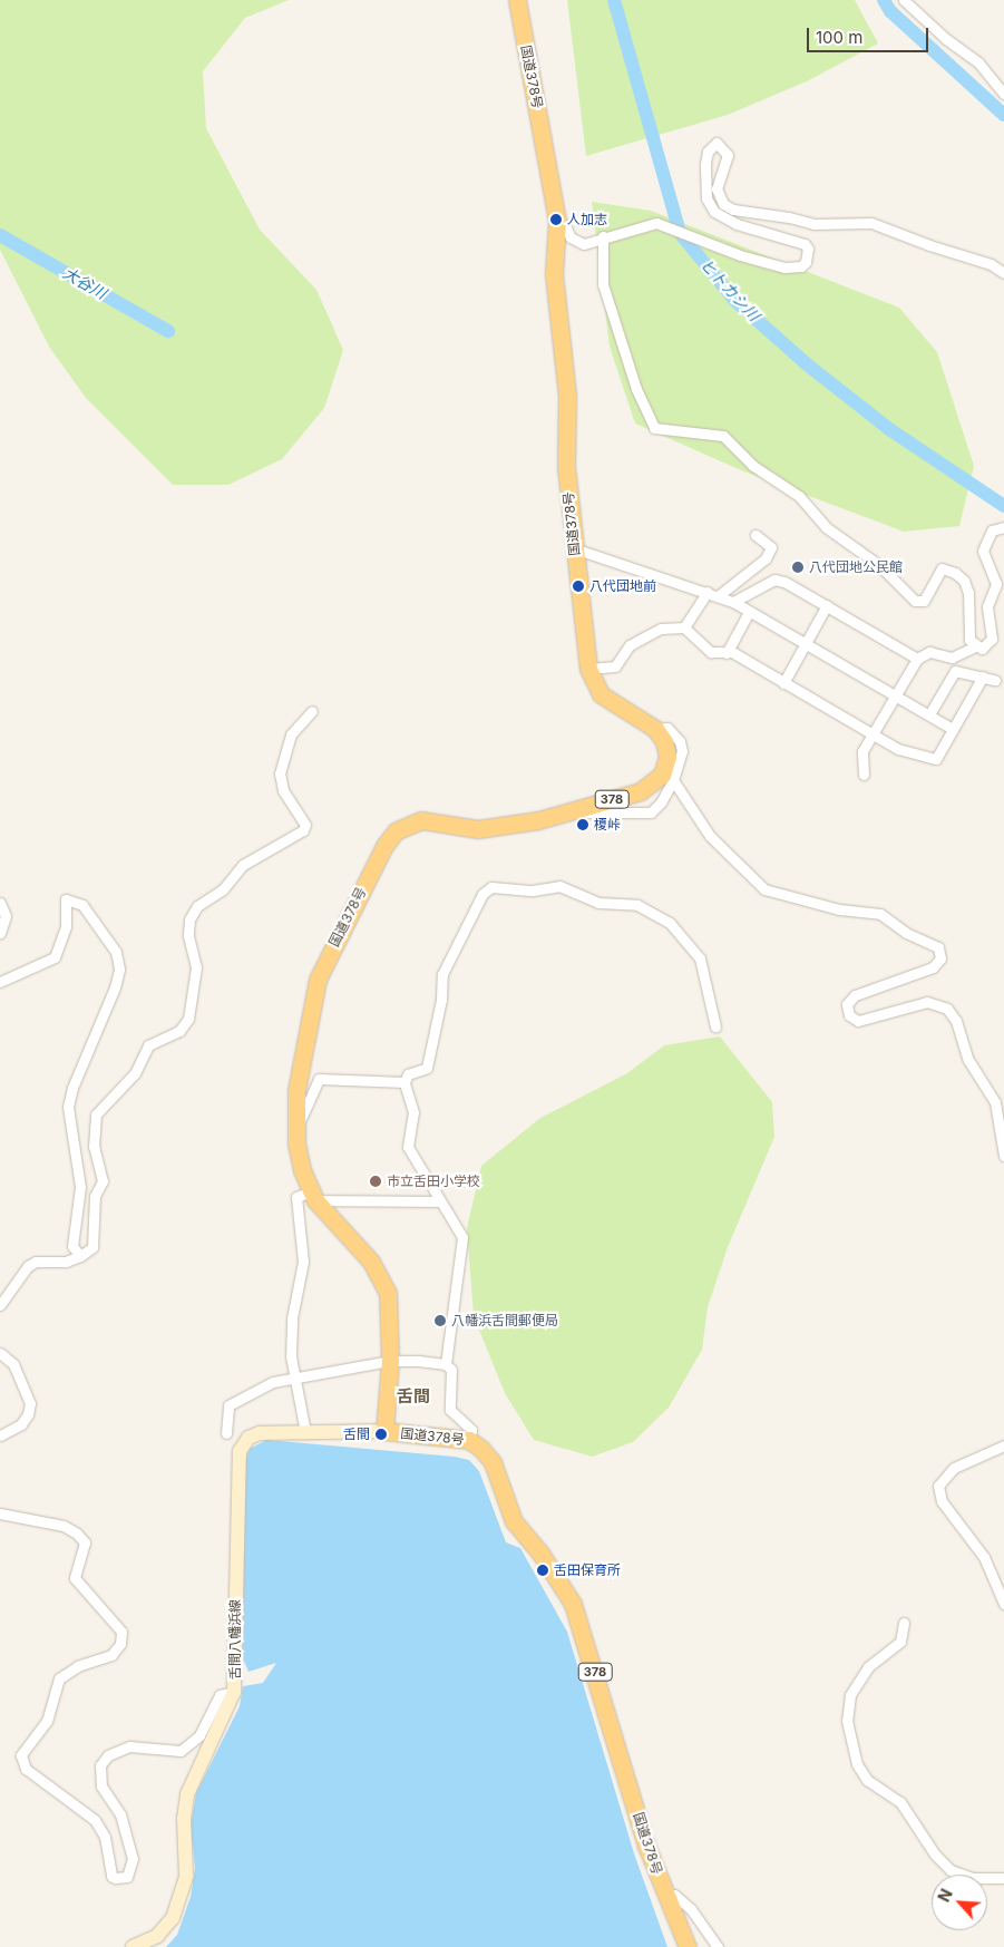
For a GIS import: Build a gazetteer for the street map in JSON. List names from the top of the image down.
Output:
{
  "streets": {
    "highway": ["国道378号", "378"],
    "main road": ["舌間八幡浜線"]
  },
  "crossings": [
    ["国道378号", "舌間八幡浜線"]
  ],
  "districts": ["舌間"],
  "water": ["大谷川", "ヒトカシ川"],
  "places": [
    "人加志",
    "八代団地公民館",
    "八代団地前",
    "榎峠",
    "市立舌田小学校",
    "八幡浜舌間郵便局",
    "舌間",
    "舌田保育所"
  ],
  "scale_bar": "100 m",
  "north": "top left"
}
